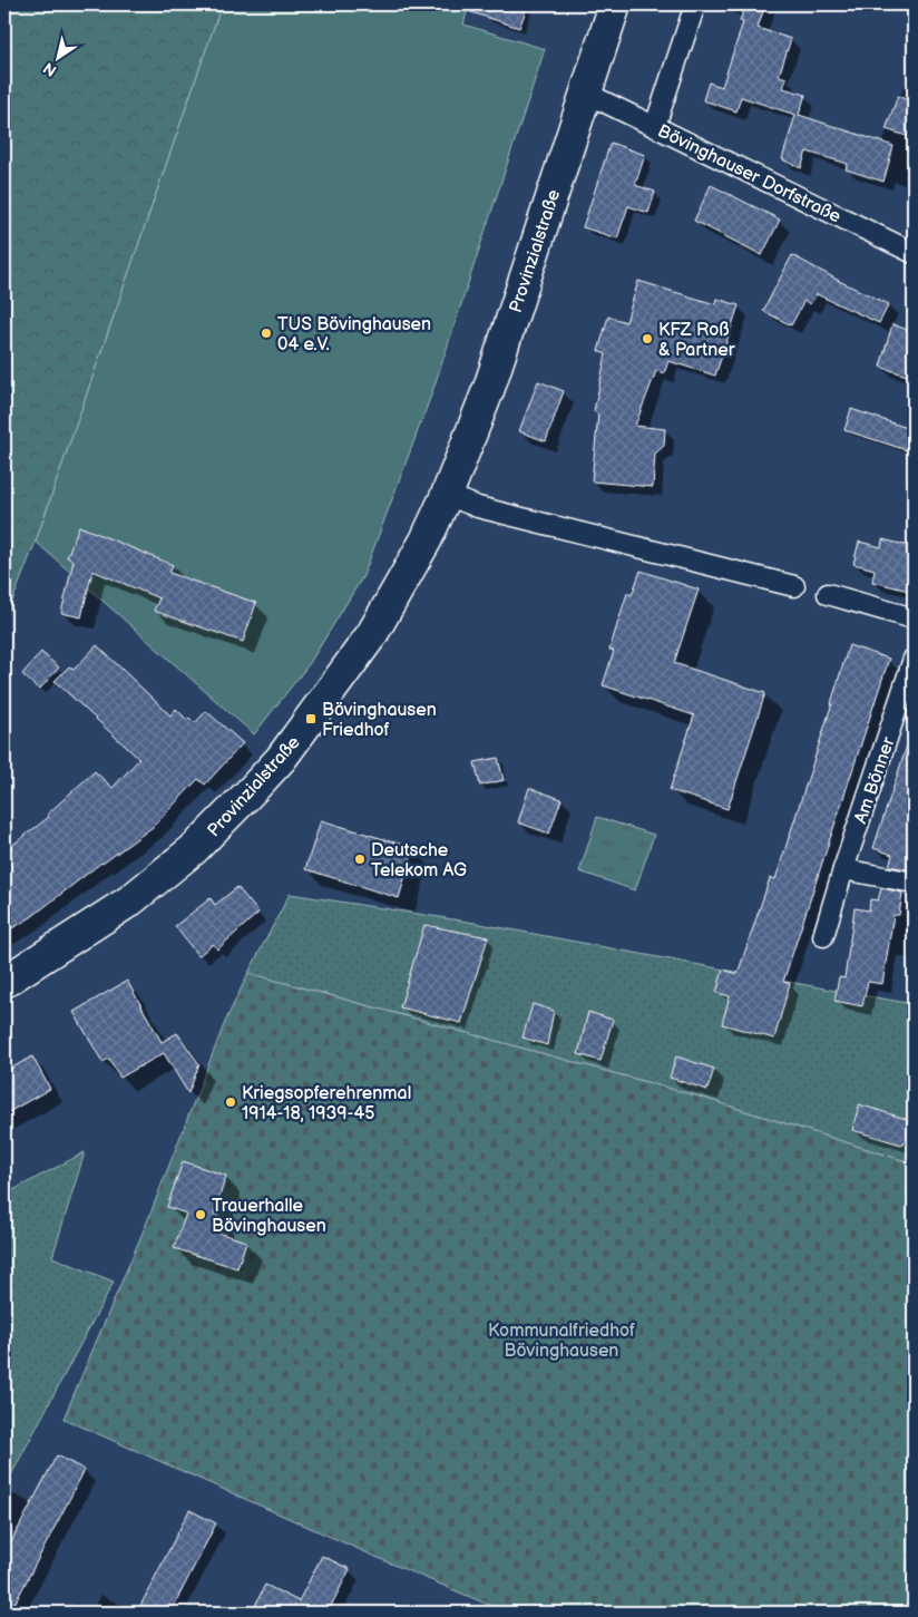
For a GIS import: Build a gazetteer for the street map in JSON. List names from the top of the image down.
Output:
{
  "streets": {
    "main road": ["Provinzialstraße"],
    "street": ["Bövinghauser Dorfstraße", "Am Bönner"]
  },
  "crossings": [
    ["Bövinghauser Dorfstraße", "Provinzialstraße"]
  ],
  "parks": ["Kommunalfriedhof Bövinghausen"],
  "places": {
    "other": [
      "TUS Bövinghausen 04 e.V.",
      "KFZ Roß & Partner",
      "Deutsche Telekom AG",
      "Kriegsopferehrenmal 1914-18, 1939-45",
      "Trauerhalle Bövinghausen"
    ],
    "transit": ["Bövinghausen Friedhof"]
  },
  "north": "bottom left"
}
